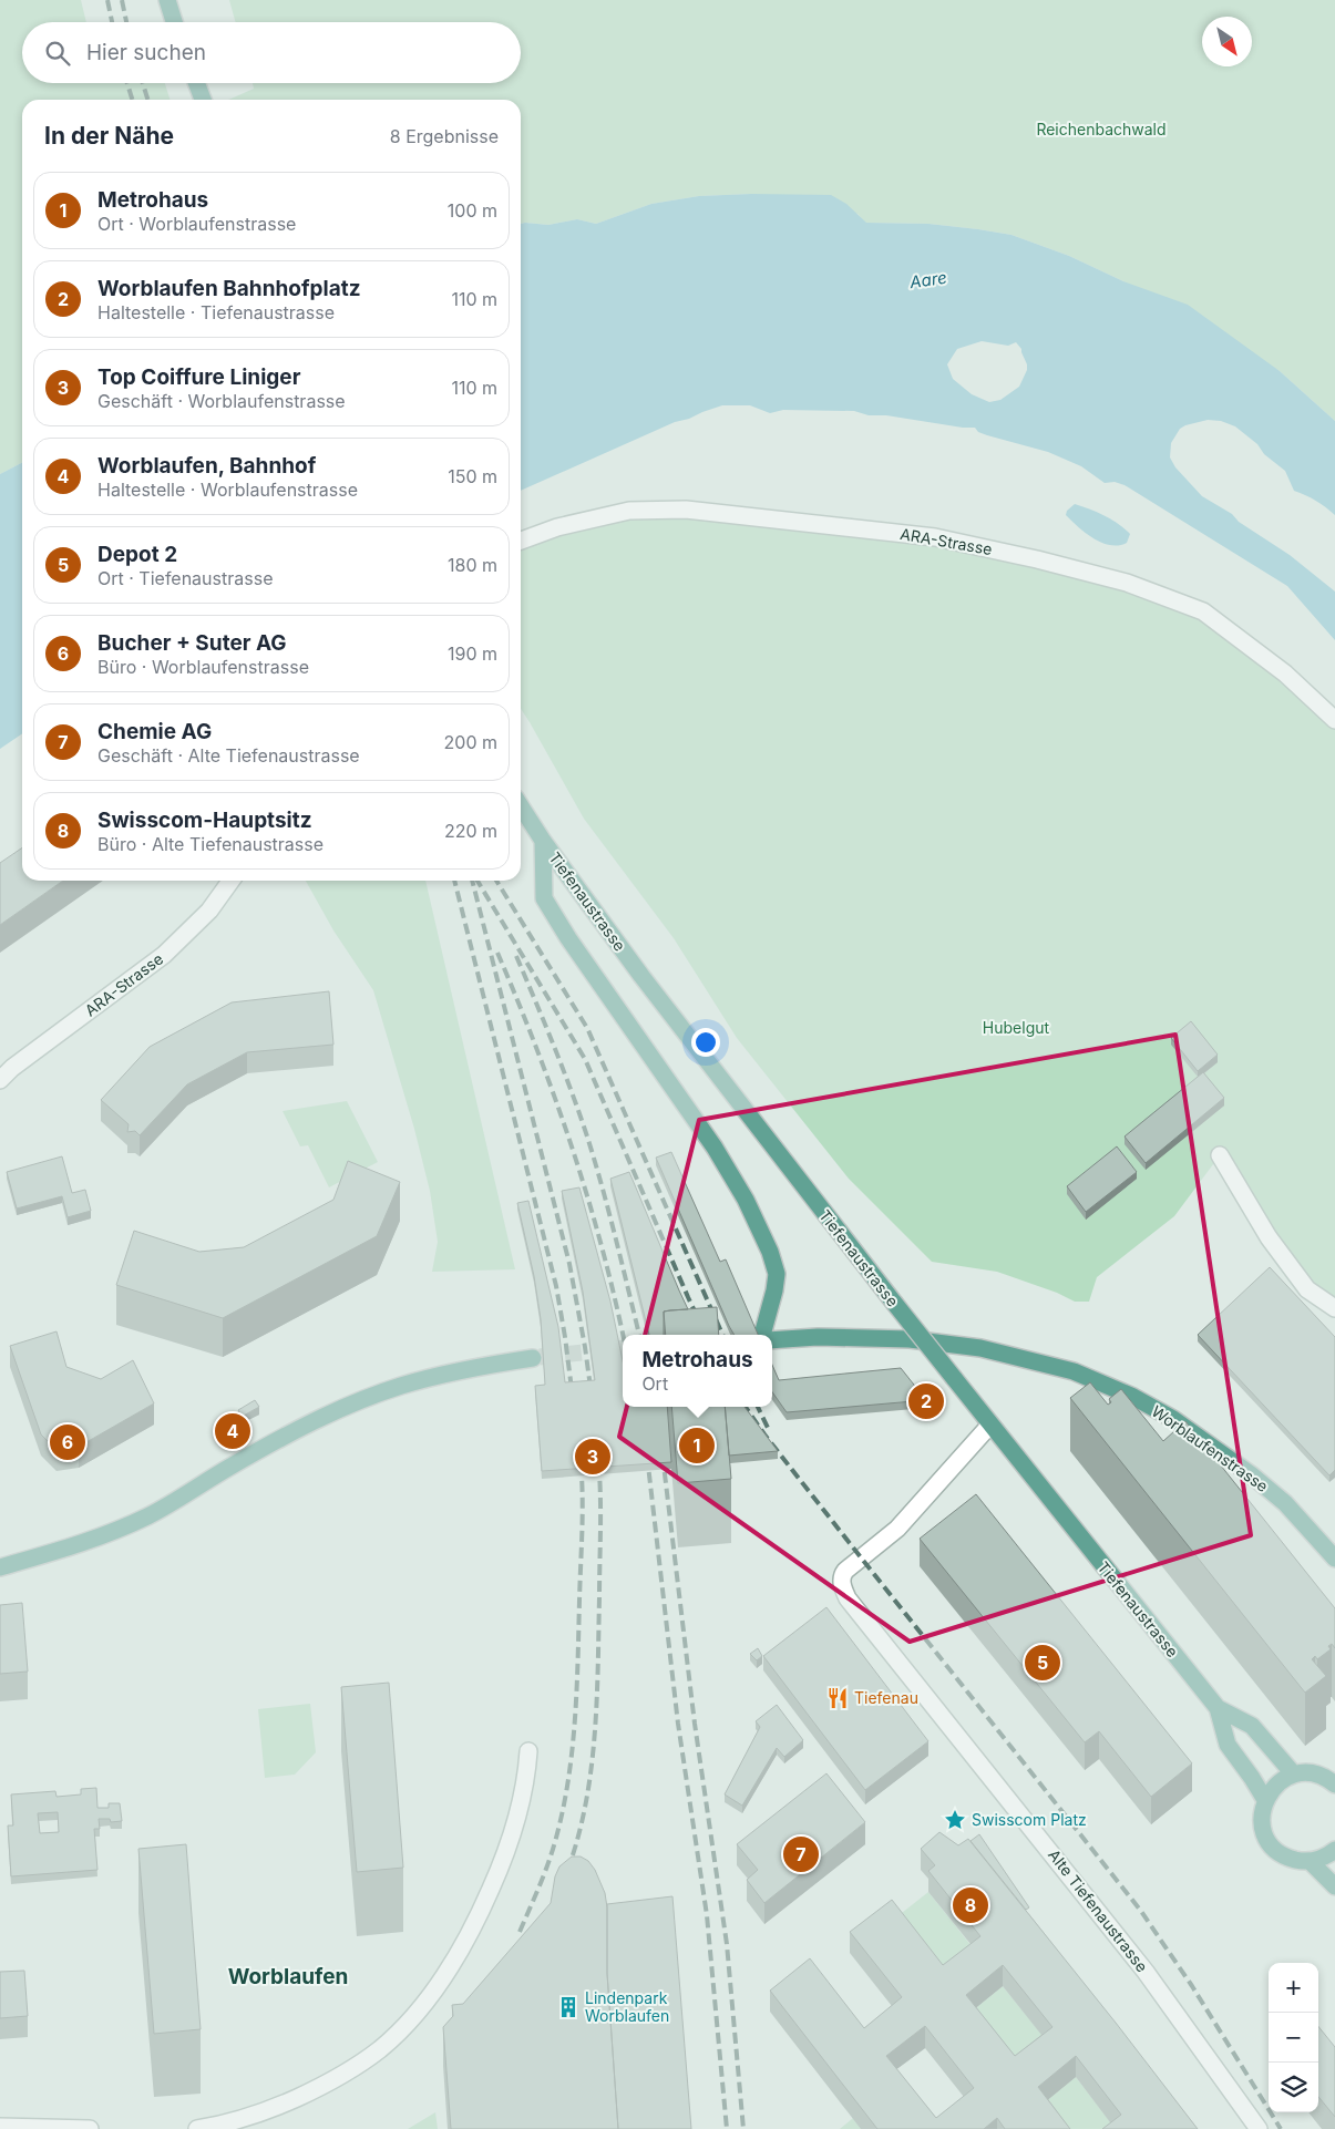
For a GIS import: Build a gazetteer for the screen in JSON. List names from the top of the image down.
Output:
{
  "streets": {
    "main road": ["Tiefenaustrasse", "Worblaufenstrasse"],
    "street": ["ARA-Strasse", "Alte Tiefenaustrasse"]
  },
  "crossings": [
    ["Tiefenaustrasse", "Alte Tiefenaustrasse"]
  ],
  "districts": ["Worblaufen"],
  "water": ["Aare"],
  "parks": ["Reichenbachwald", "Hubelgut"],
  "places": {
    "restaurant": ["Tiefenau"],
    "place": ["Swisscom Platz"],
    "building": ["Lindenpark Worblaufen"]
  },
  "north": "bottom right",
  "page": {
    "search": "Hier suchen",
    "heading": ["In der Nähe", "8 Ergebnisse"],
    "list": [
      {
        "mark": "1",
        "name": "Metrohaus",
        "note": "Ort · Worblaufenstrasse",
        "value": "100 m"
      },
      {
        "mark": "2",
        "name": "Worblaufen Bahnhofplatz",
        "note": "Haltestelle · Tiefenaustrasse",
        "value": "110 m"
      },
      {
        "mark": "3",
        "name": "Top Coiffure Liniger",
        "note": "Geschäft · Worblaufenstrasse",
        "value": "110 m"
      },
      {
        "mark": "4",
        "name": "Worblaufen, Bahnhof",
        "note": "Haltestelle · Worblaufenstrasse",
        "value": "150 m"
      },
      {
        "mark": "5",
        "name": "Depot 2",
        "note": "Ort · Tiefenaustrasse",
        "value": "180 m"
      },
      {
        "mark": "6",
        "name": "Bucher + Suter AG",
        "note": "Büro · Worblaufenstrasse",
        "value": "190 m"
      },
      {
        "mark": "7",
        "name": "Chemie AG",
        "note": "Geschäft · Alte Tiefenaustrasse",
        "value": "200 m"
      },
      {
        "mark": "8",
        "name": "Swisscom-Hauptsitz",
        "note": "Büro · Alte Tiefenaustrasse",
        "value": "220 m"
      }
    ],
    "popup": ["Metrohaus", "Ort"],
    "pins": [
      "2",
      "4",
      "6",
      "1",
      "3",
      "5",
      "7",
      "8"
    ],
    "map_buttons": ["+", "−"]
  }
}
